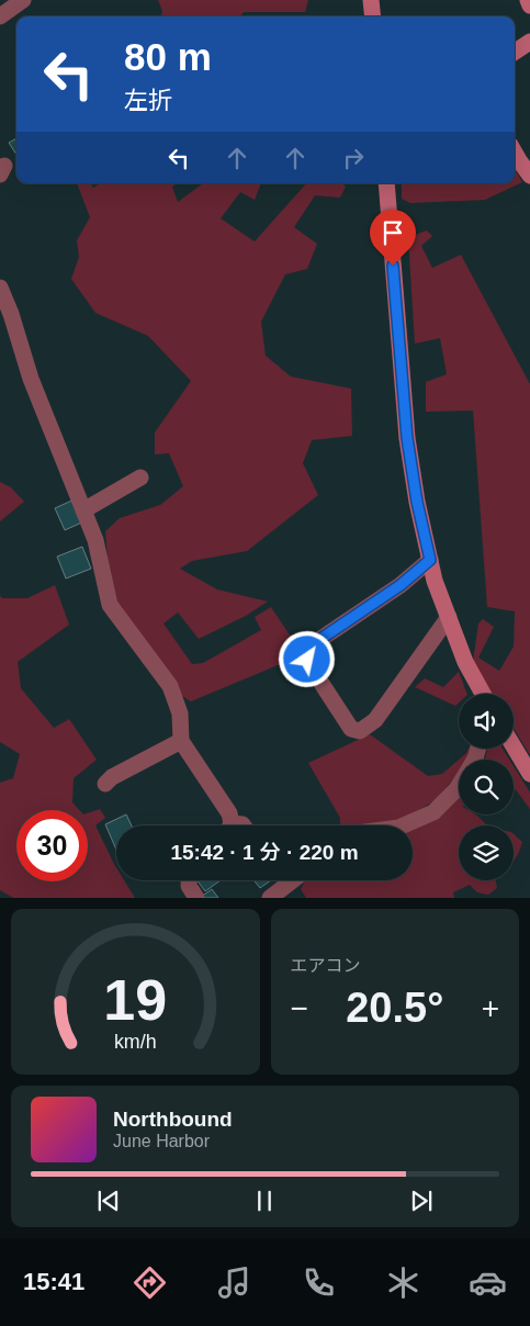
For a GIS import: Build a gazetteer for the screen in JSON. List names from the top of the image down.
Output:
{
  "page": {
    "turn": ["80 m", "左折"],
    "limit": "30",
    "trip": "15:42 · 1 分 · 220 m",
    "tile": "エアコン",
    "heat": ["−", "20.5°", "+"],
    "song": ["Northbound", "June Harbor"],
    "tabs": "15:41",
    "gauge": ["19", "km/h"]
  }
}
